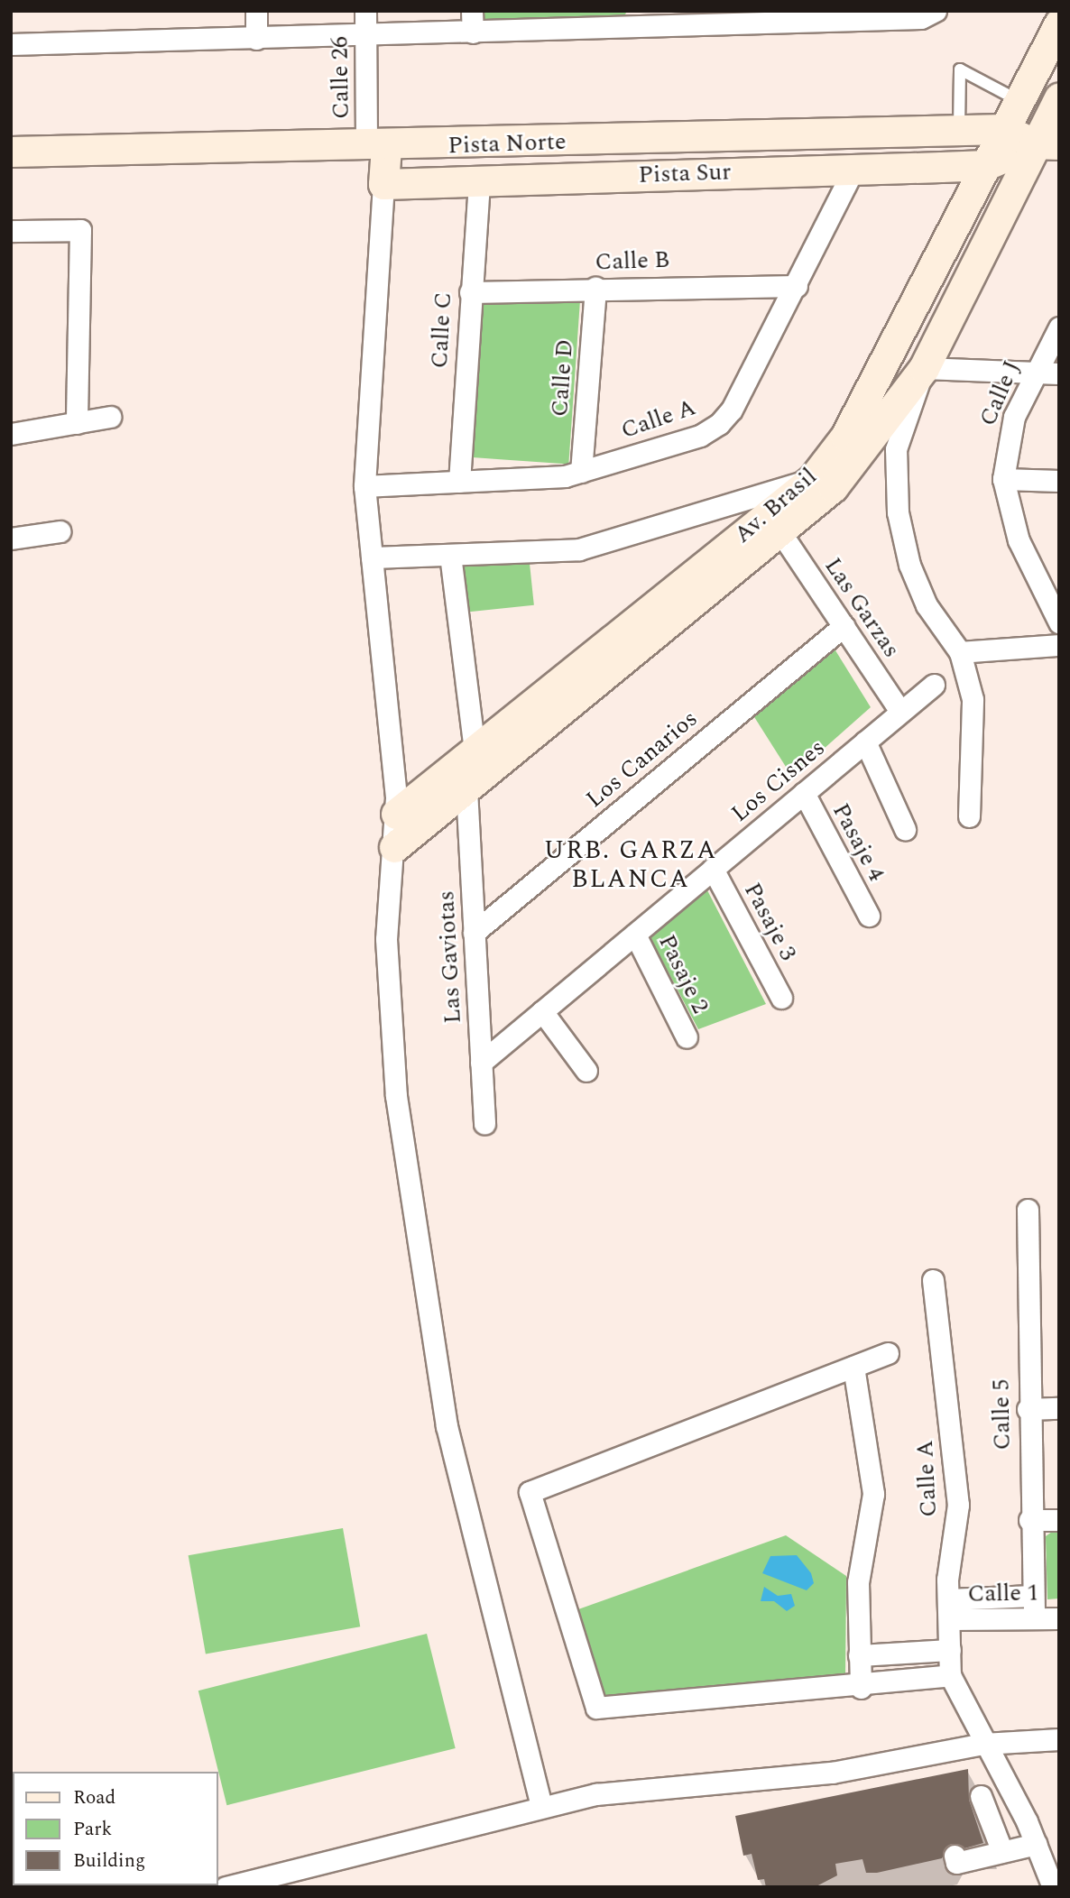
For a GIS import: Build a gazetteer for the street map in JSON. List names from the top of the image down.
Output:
{
  "streets": {
    "street": [
      "Calle 26",
      "Pista Norte",
      "Pista Sur",
      "Calle B",
      "Calle C",
      "Calle D",
      "Calle J",
      "Calle A",
      "Av. Brasil",
      "Las Garzas",
      "Los Canarios",
      "Los Cisnes",
      "Pasaje 4",
      "Pasaje 3",
      "Las Gaviotas",
      "Pasaje 2",
      "Calle 5",
      "Calle 1"
    ]
  },
  "crossings": [
    ["Calle 26", "Pista Norte"],
    ["Pista Norte", "Av. Brasil"],
    ["Pista Sur", "Calle C"],
    ["Pista Sur", "Calle A"],
    ["Pista Sur", "Av. Brasil"],
    ["Calle B", "Calle C"],
    ["Calle B", "Calle D"],
    ["Calle B", "Calle A"],
    ["Calle C", "Calle A"],
    ["Calle D", "Calle A"],
    ["Calle A", "Calle 1"],
    ["Av. Brasil", "Las Garzas"],
    ["Av. Brasil", "Las Gaviotas"],
    ["Las Garzas", "Los Canarios"],
    ["Las Garzas", "Los Cisnes"],
    ["Los Canarios", "Las Gaviotas"],
    ["Los Cisnes", "Pasaje 4"],
    ["Los Cisnes", "Pasaje 3"],
    ["Los Cisnes", "Las Gaviotas"],
    ["Los Cisnes", "Pasaje 2"],
    ["Calle 5", "Calle 1"]
  ],
  "districts": ["URB. GARZA BLANCA"],
  "legend": ["Road", "Park", "Building"]
}
